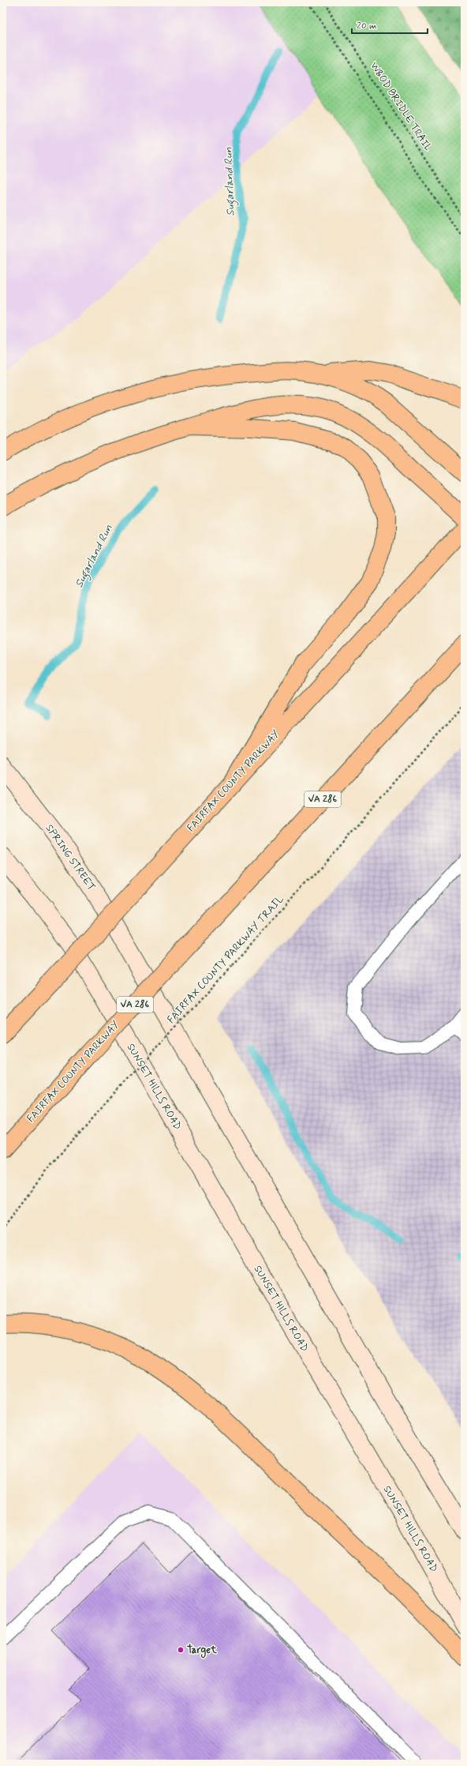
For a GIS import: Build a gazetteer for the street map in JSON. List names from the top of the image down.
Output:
{
  "streets": {
    "highway": ["FAIRFAX COUNTY PARKWAY", "VA 286"],
    "main road": ["SPRING STREET", "SUNSET HILLS ROAD"],
    "path": ["W&OD BRIDLE TRAIL", "FAIRFAX COUNTY PARKWAY TRAIL"]
  },
  "water": ["Sugarland Run"],
  "places": ["Target"],
  "scale_bar": "20 m"
}
